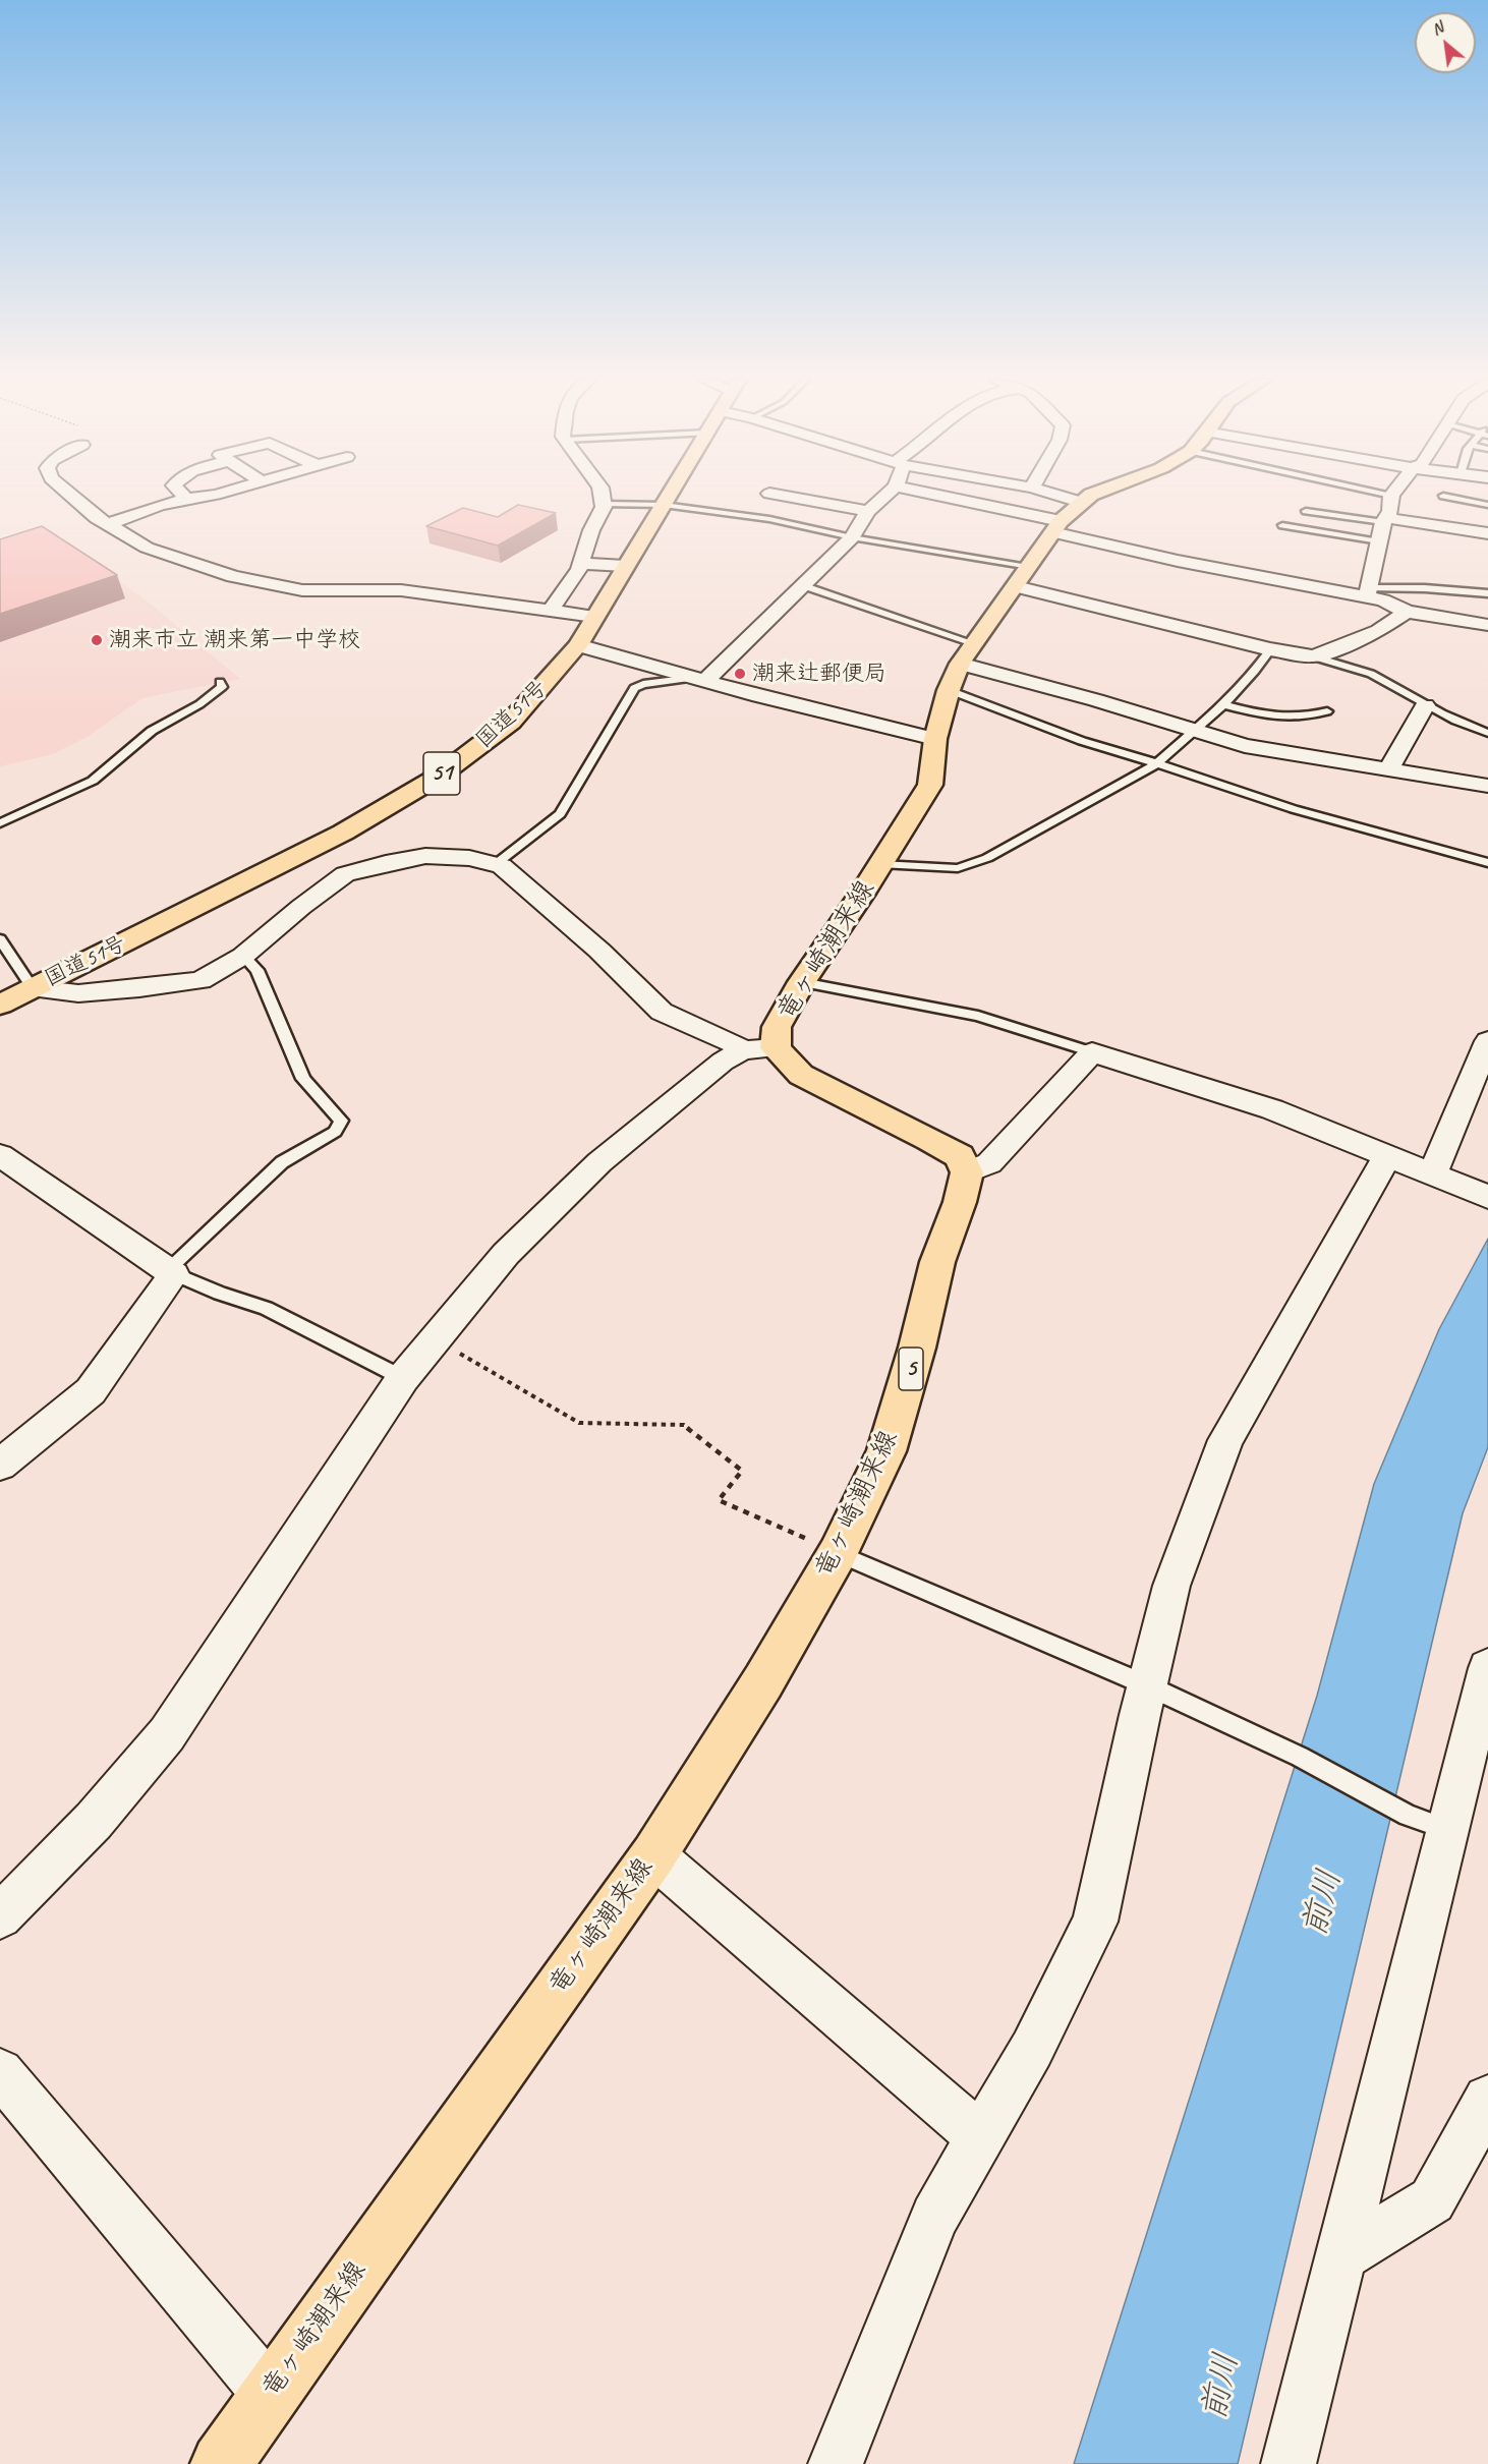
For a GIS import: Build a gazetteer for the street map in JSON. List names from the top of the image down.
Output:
{
  "streets": {
    "main road": [
      "国道51号",
      "51",
      "竜ヶ崎潮来線",
      "5"
    ]
  },
  "water": ["前川"],
  "places": ["潮来市立 潮来第一中学校", "潮来辻郵便局"],
  "north": "top left"
}
